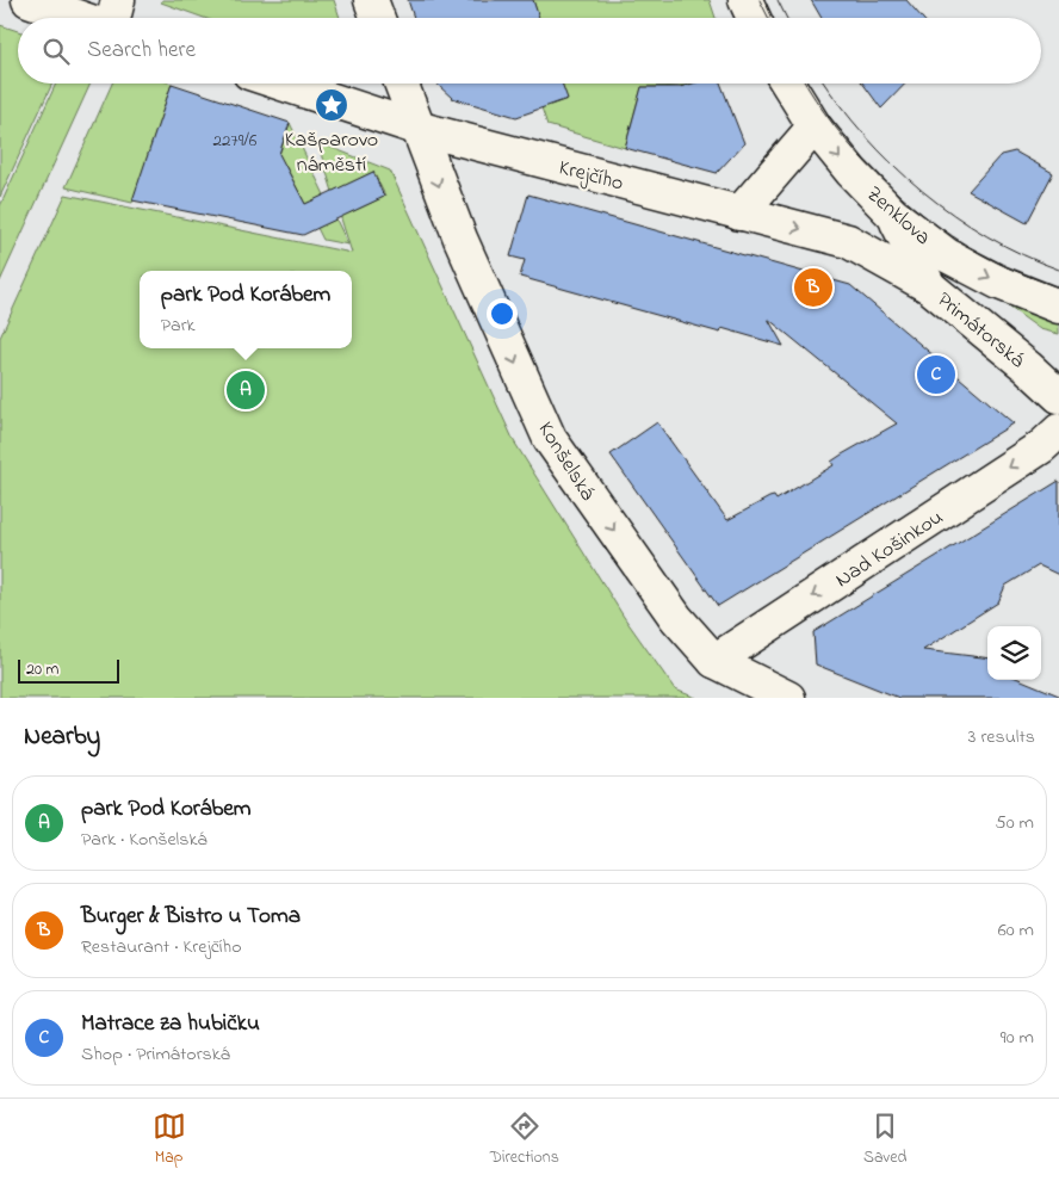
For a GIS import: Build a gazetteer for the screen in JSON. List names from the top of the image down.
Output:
{
  "streets": {
    "street": [
      "Krejčího",
      "Zenklova",
      "Primátorská",
      "Konšelská",
      "Nad Košinkou"
    ]
  },
  "crossings": [
    ["Krejčího", "Primátorská"],
    ["Krejčího", "Konšelská"],
    ["Konšelská", "Nad Košinkou"]
  ],
  "one_way": ["Zenklova", "Konšelská", "Nad Košinkou"],
  "places": {
    "place": ["Kašparovo náměstí"]
  },
  "house_numbers": ["2279/6"],
  "scale_bar": "20 m",
  "page": {
    "search": "Search here",
    "pins": ["B", "C", "A"],
    "popup": ["park Pod Korábem", "Park"],
    "scale": "20 m",
    "heading": ["Nearby", "3 results"],
    "list": [
      {
        "mark": "A",
        "name": "park Pod Korábem",
        "note": "Park · Konšelská",
        "value": "50 m"
      },
      {
        "mark": "B",
        "name": "Burger & Bistro u Toma",
        "note": "Restaurant · Krejčího",
        "value": "60 m"
      },
      {
        "mark": "C",
        "name": "Matrace za hubičku",
        "note": "Shop · Primátorská",
        "value": "90 m"
      }
    ],
    "nav": ["Map", "Directions", "Saved"]
  }
}
